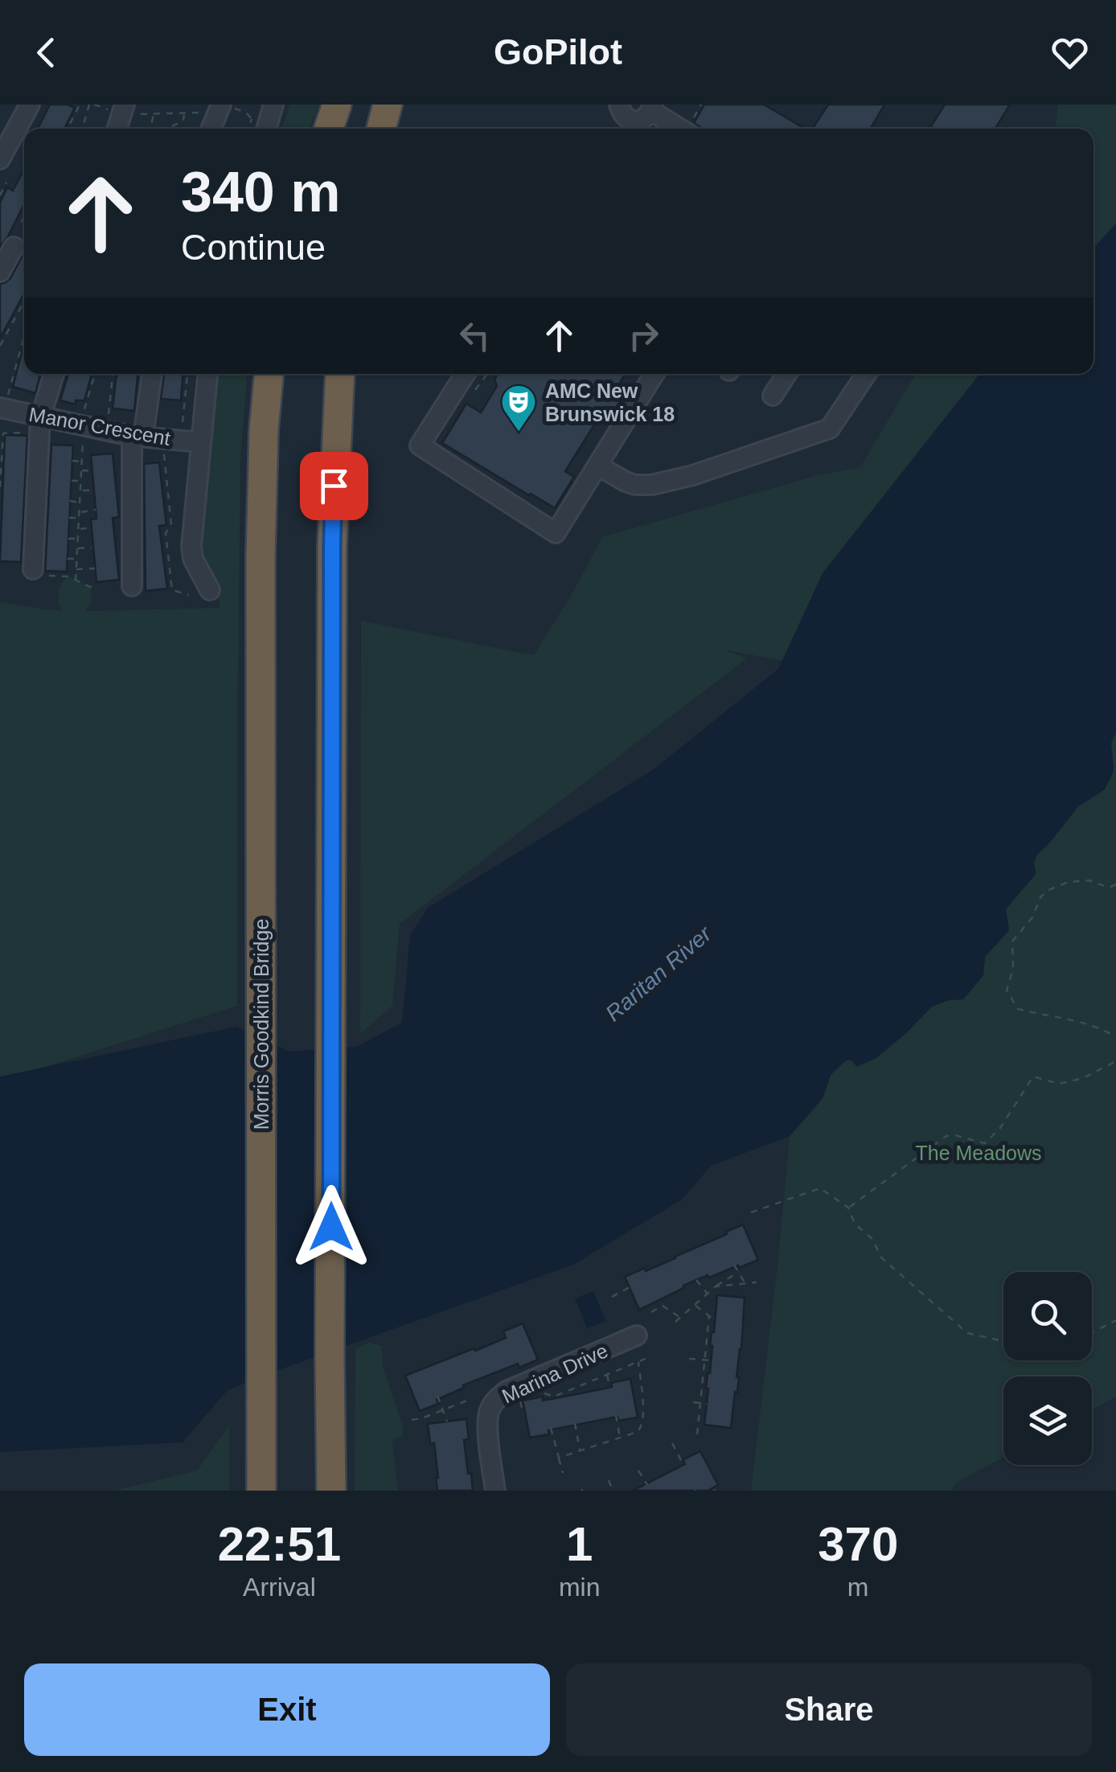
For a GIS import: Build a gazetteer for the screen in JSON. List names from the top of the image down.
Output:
{
  "streets": {
    "highway": ["Morris Goodkind Bridge"],
    "street": ["Manor Crescent", "Marina Drive"]
  },
  "water": ["Raritan River"],
  "parks": ["The Meadows"],
  "places": {
    "theatre": ["AMC New Brunswick 18"]
  },
  "page": {
    "header": "GoPilot",
    "turn": ["340 m", "Continue"],
    "eta": [
      "22:51",
      "Arrival",
      "1",
      "min",
      "370",
      "m"
    ],
    "buttons": ["Exit", "Share"]
  }
}
